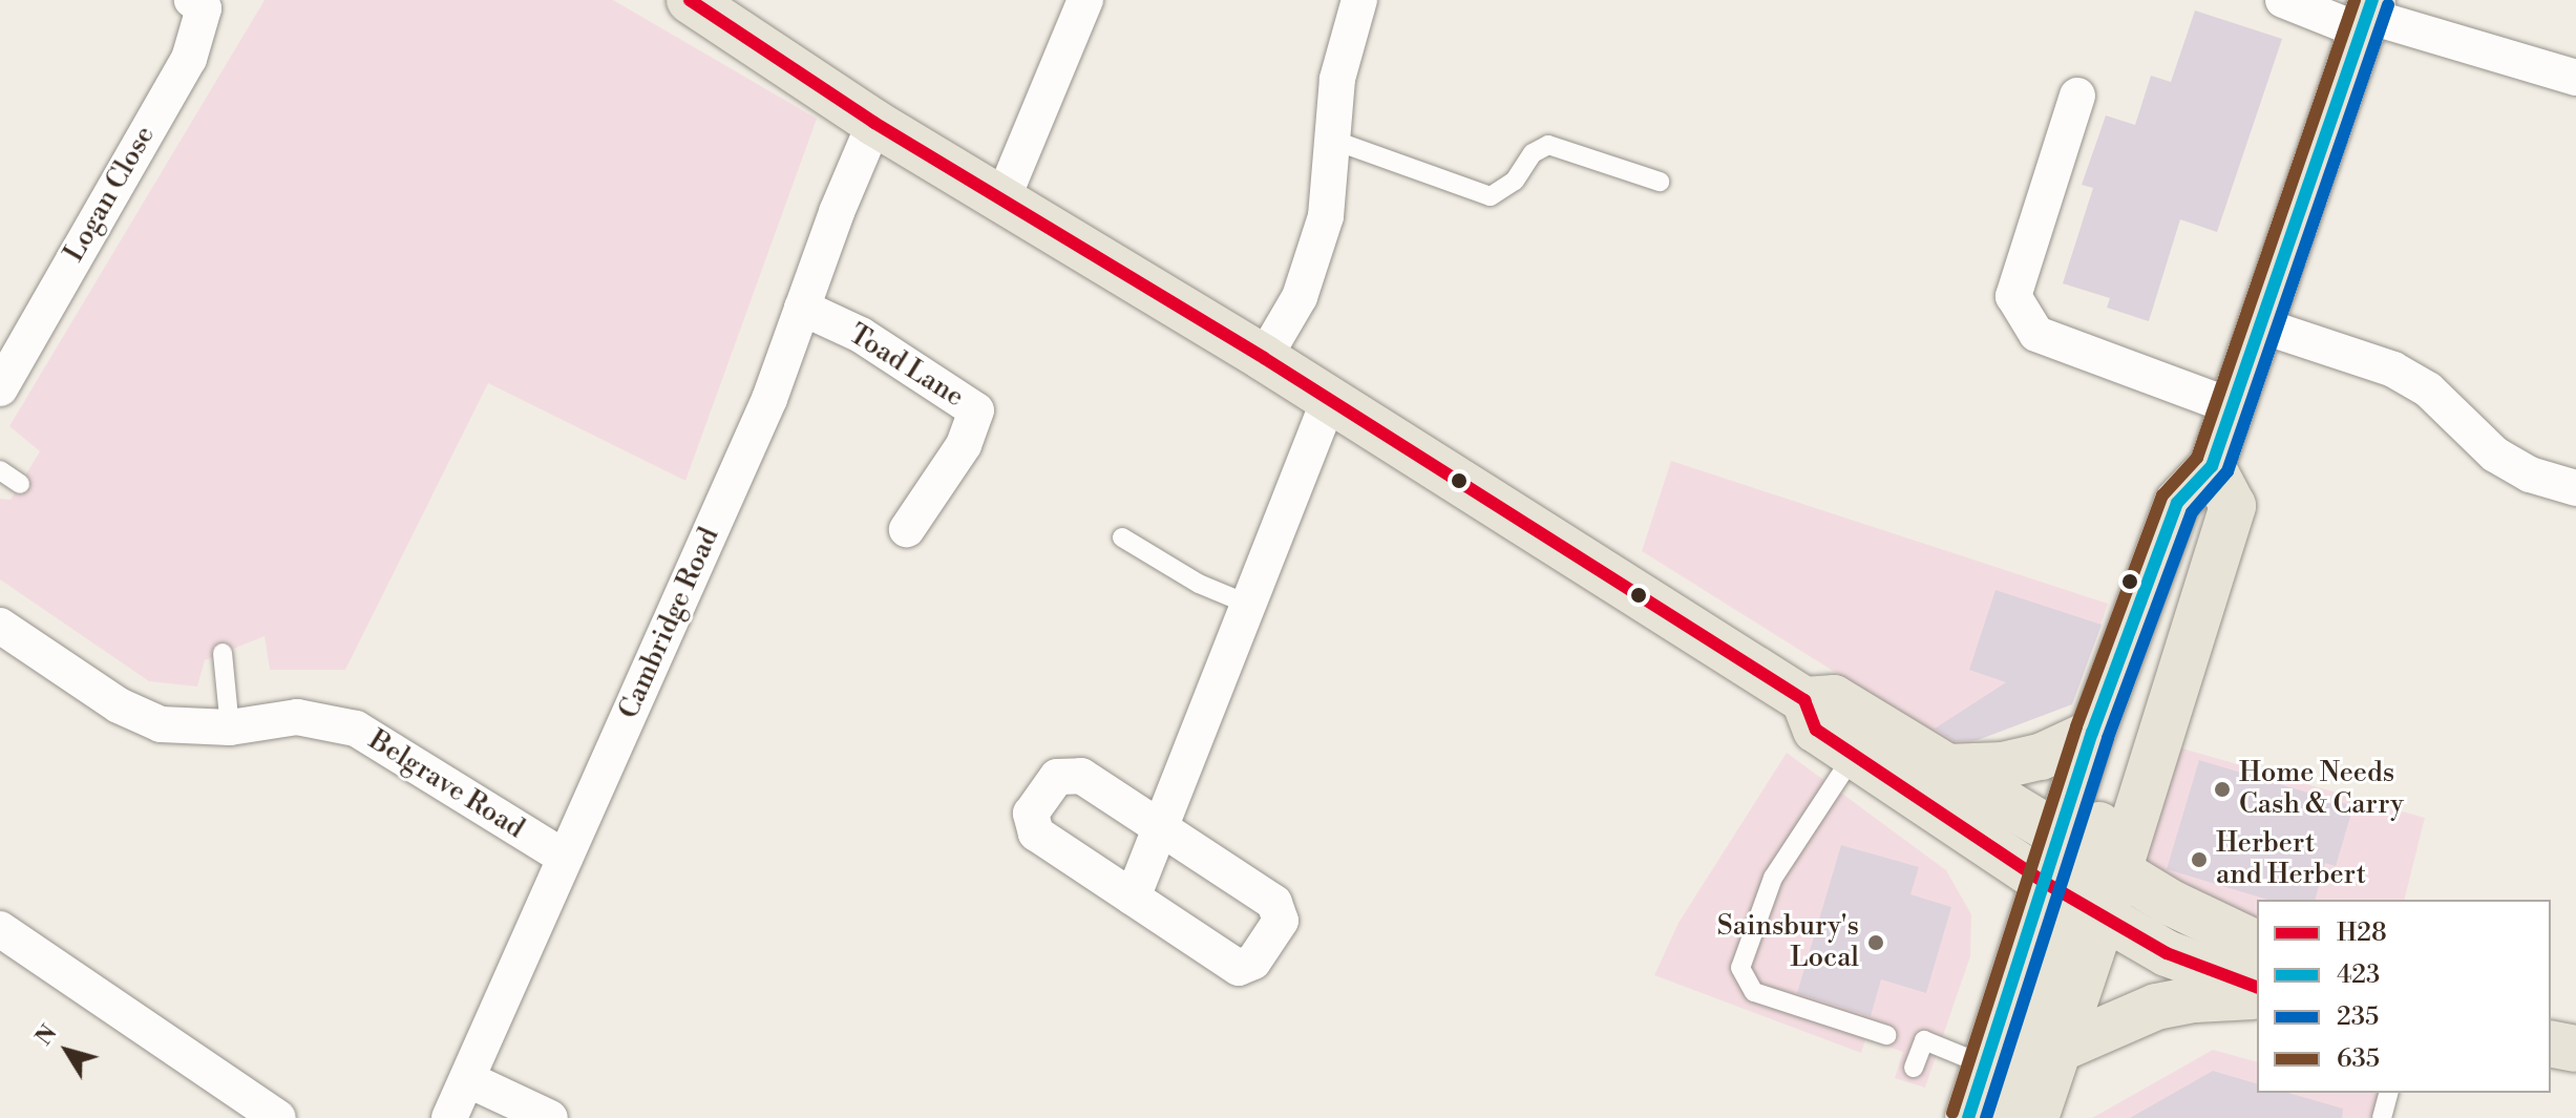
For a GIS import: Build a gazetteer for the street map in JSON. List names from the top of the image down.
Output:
{
  "streets": {
    "street": [
      "Logan Close",
      "Toad Lane",
      "Cambridge Road",
      "Belgrave Road"
    ]
  },
  "crossings": [
    ["Toad Lane", "Cambridge Road"],
    ["Cambridge Road", "Belgrave Road"]
  ],
  "places": ["Home Needs Cash & Carry", "Herbert and Herbert", "Sainsbury's Local"],
  "lines": [
    "transit line H28",
    "transit line 423",
    "transit line 635",
    "transit line 235"
  ],
  "legend": [
    "H28",
    "423",
    "235",
    "635"
  ],
  "north": "top left"
}
